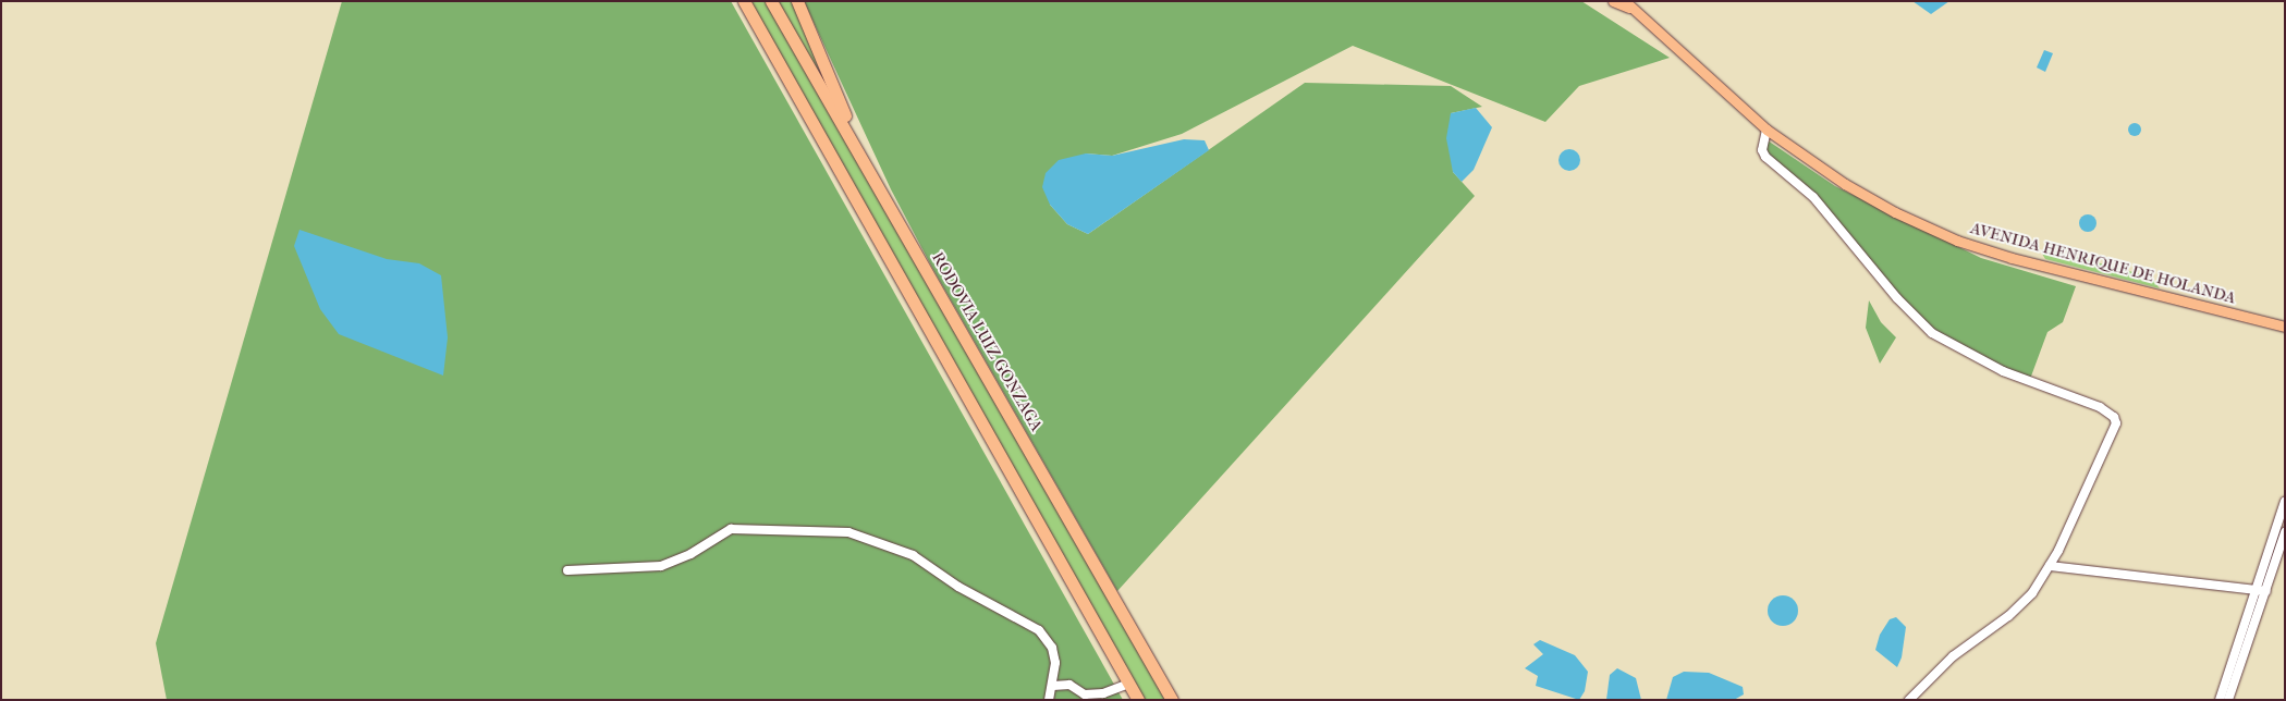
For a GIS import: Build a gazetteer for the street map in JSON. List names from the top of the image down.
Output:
{
  "streets": {
    "highway": ["RODOVIA LUIZ GONZAGA"],
    "main road": ["AVENIDA HENRIQUE DE HOLANDA"]
  }
}
